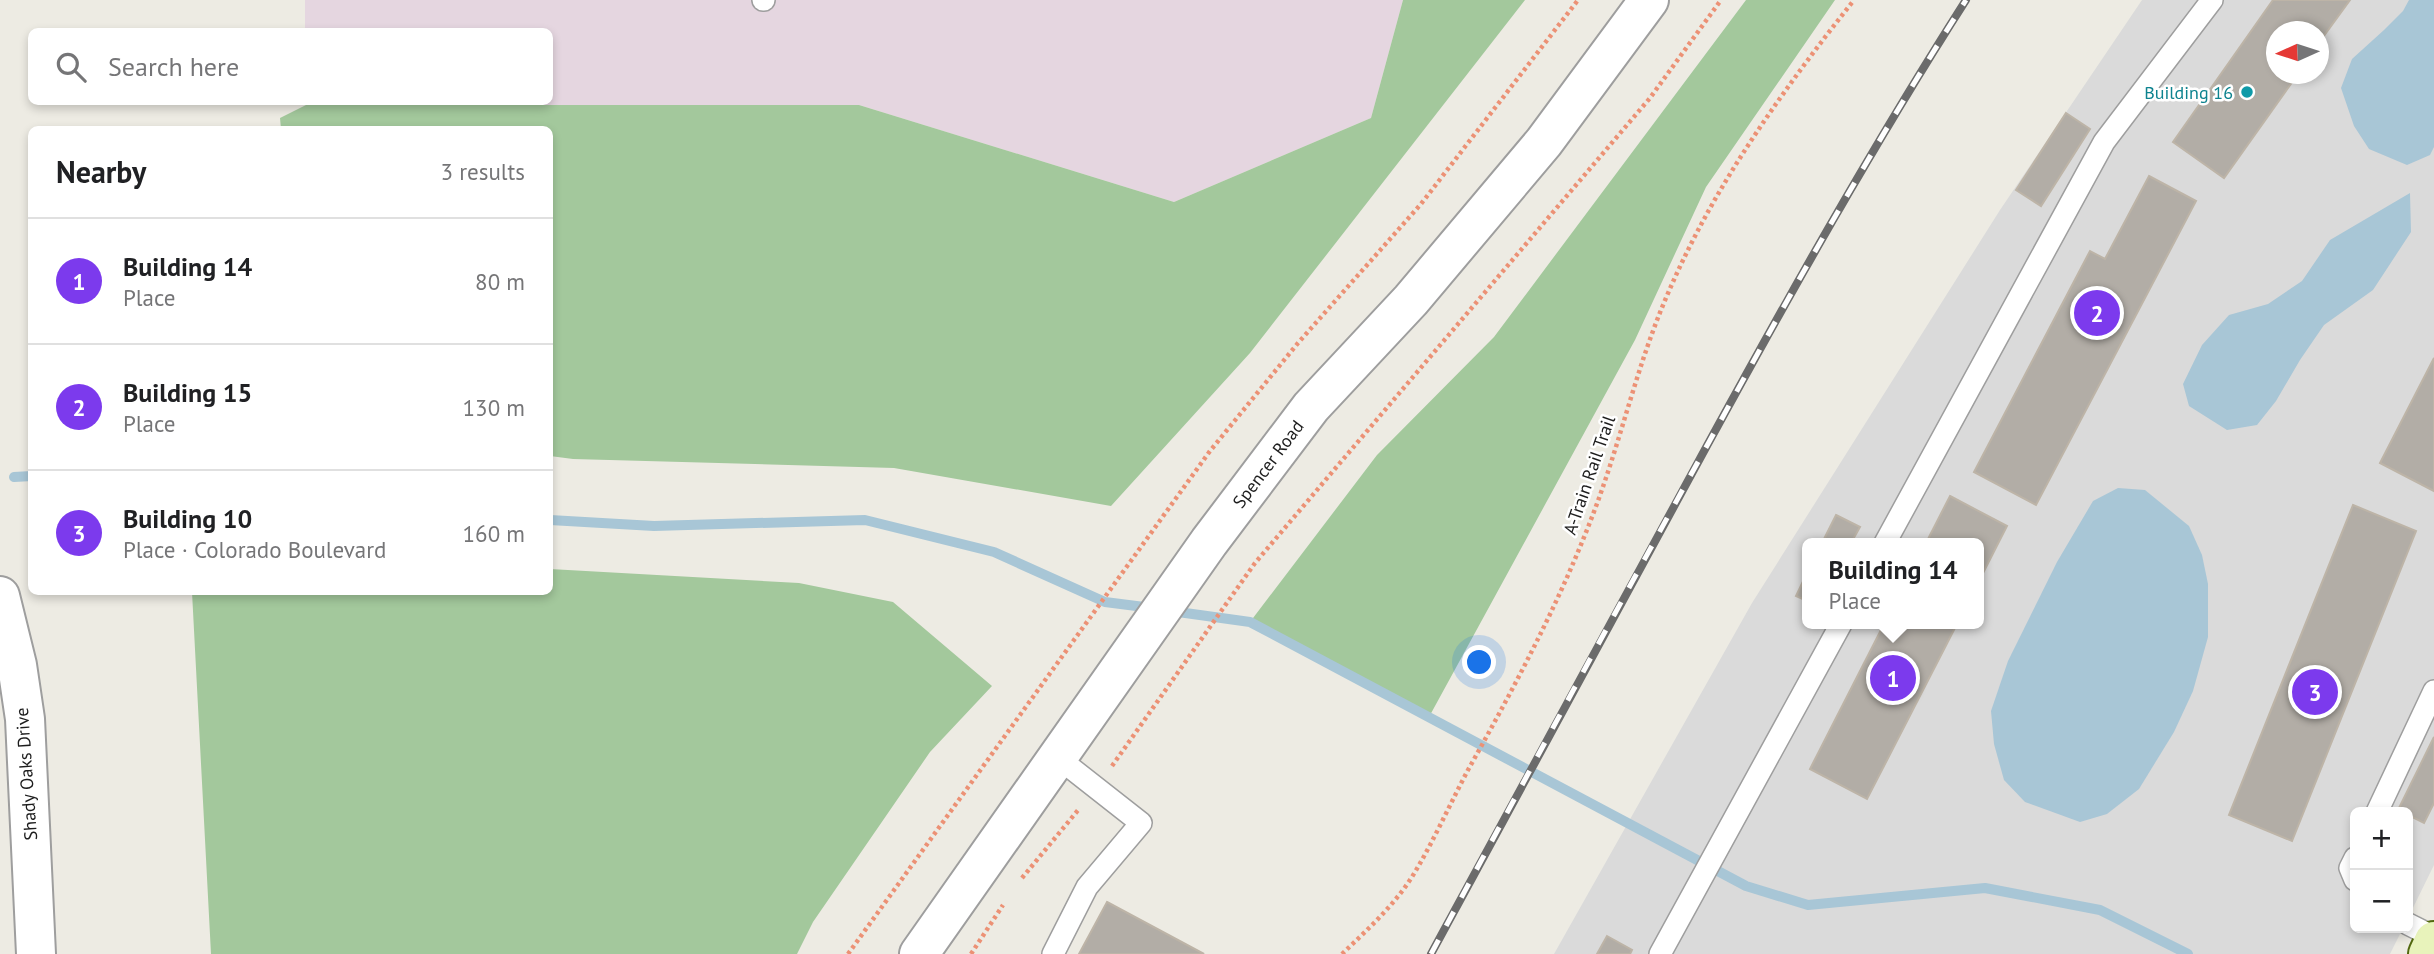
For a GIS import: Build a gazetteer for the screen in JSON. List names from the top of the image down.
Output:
{
  "streets": {
    "street": ["Spencer Road", "Shady Oaks Drive"],
    "path": ["A-Train Rail Trail"]
  },
  "places": ["Building 16"],
  "north": "left",
  "page": {
    "search": "Search here",
    "heading": ["Nearby", "3 results"],
    "list": [
      {
        "mark": "1",
        "name": "Building 14",
        "note": "Place",
        "value": "80 m"
      },
      {
        "mark": "2",
        "name": "Building 15",
        "note": "Place",
        "value": "130 m"
      },
      {
        "mark": "3",
        "name": "Building 10",
        "note": "Place · Colorado Boulevard",
        "value": "160 m"
      }
    ],
    "pins": ["2", "1", "3"],
    "popup": ["Building 14", "Place"],
    "map_buttons": ["+", "−"]
  }
}
